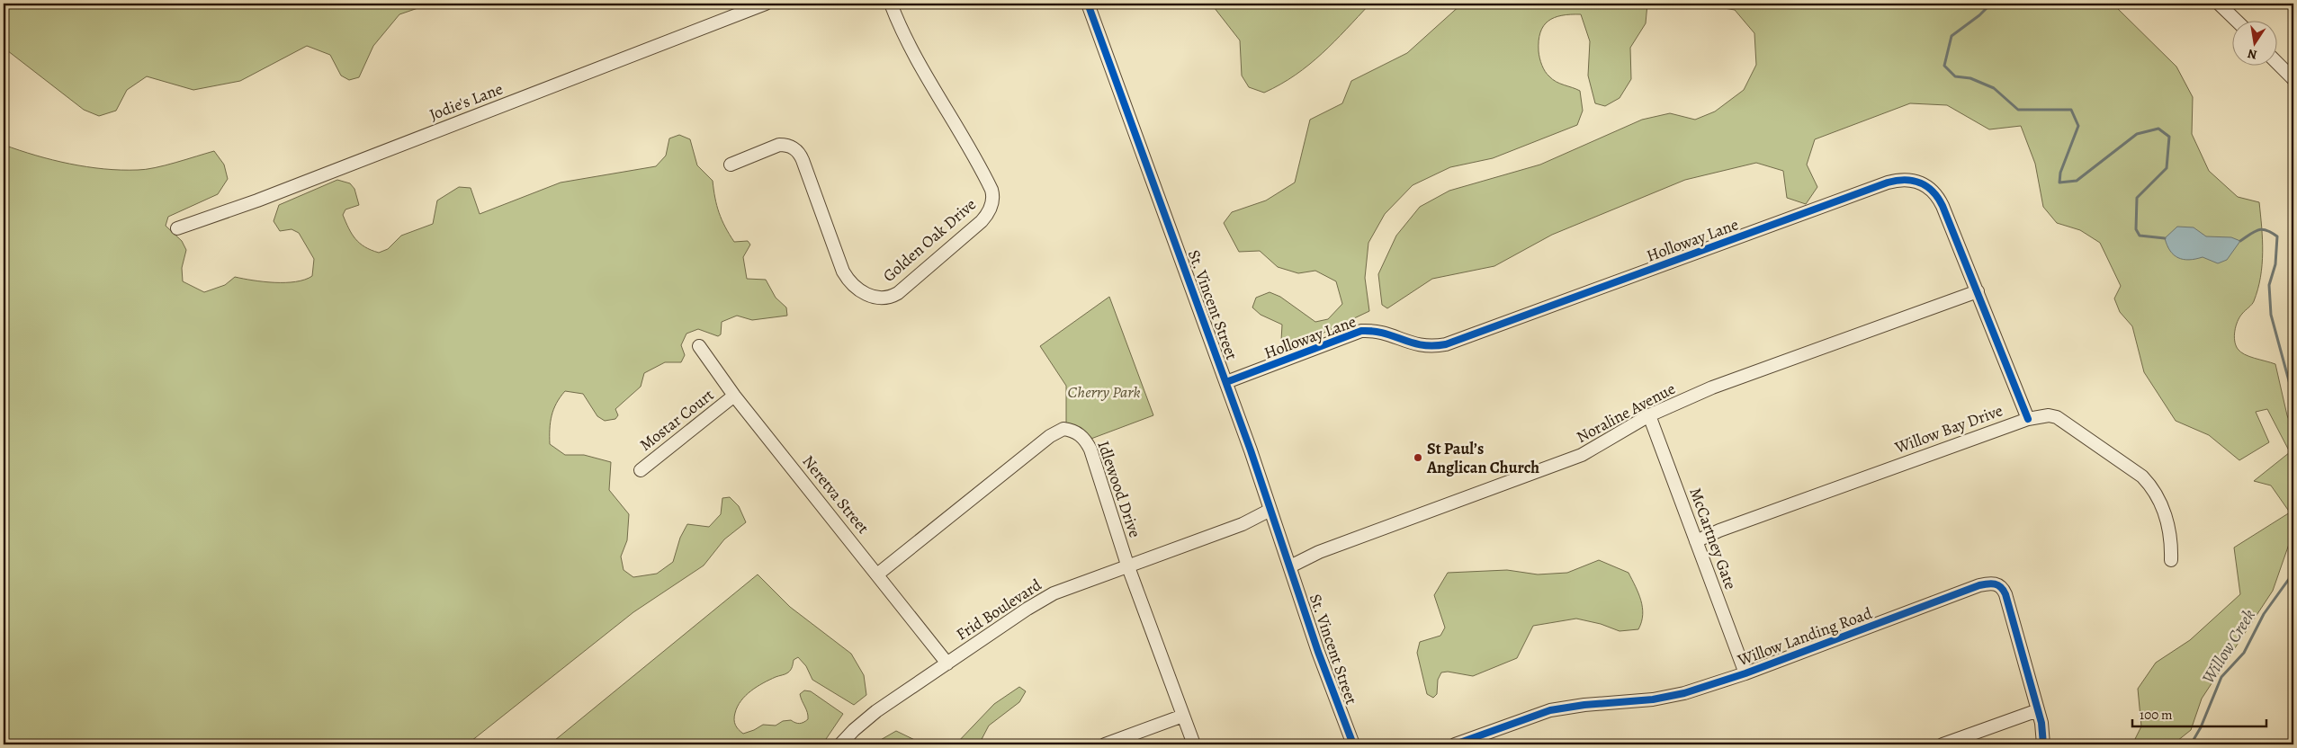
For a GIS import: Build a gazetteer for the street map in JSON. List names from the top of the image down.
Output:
{
  "streets": {
    "street": [
      "Jodie's Lane",
      "Golden Oak Drive",
      "Holloway Lane",
      "St. Vincent Street",
      "Noraline Avenue",
      "Mostar Court",
      "Willow Bay Drive",
      "Idlewood Drive",
      "Neretva Street",
      "McCartney Gate",
      "Frid Boulevard",
      "Willow Landing Road"
    ]
  },
  "crossings": [
    ["Holloway Lane", "St. Vincent Street"],
    ["Holloway Lane", "Noraline Avenue"],
    ["Holloway Lane", "Willow Bay Drive"],
    ["St. Vincent Street", "Noraline Avenue"],
    ["St. Vincent Street", "Frid Boulevard"],
    ["Noraline Avenue", "McCartney Gate"],
    ["Mostar Court", "Neretva Street"],
    ["Willow Bay Drive", "McCartney Gate"],
    ["Idlewood Drive", "Neretva Street"],
    ["Idlewood Drive", "Frid Boulevard"],
    ["Neretva Street", "Frid Boulevard"],
    ["McCartney Gate", "Willow Landing Road"]
  ],
  "water": ["Willow Creek"],
  "parks": ["Cherry Park"],
  "places": ["St Paul’s Anglican Church"],
  "scale_bar": "100 m",
  "north": "bottom"
}
